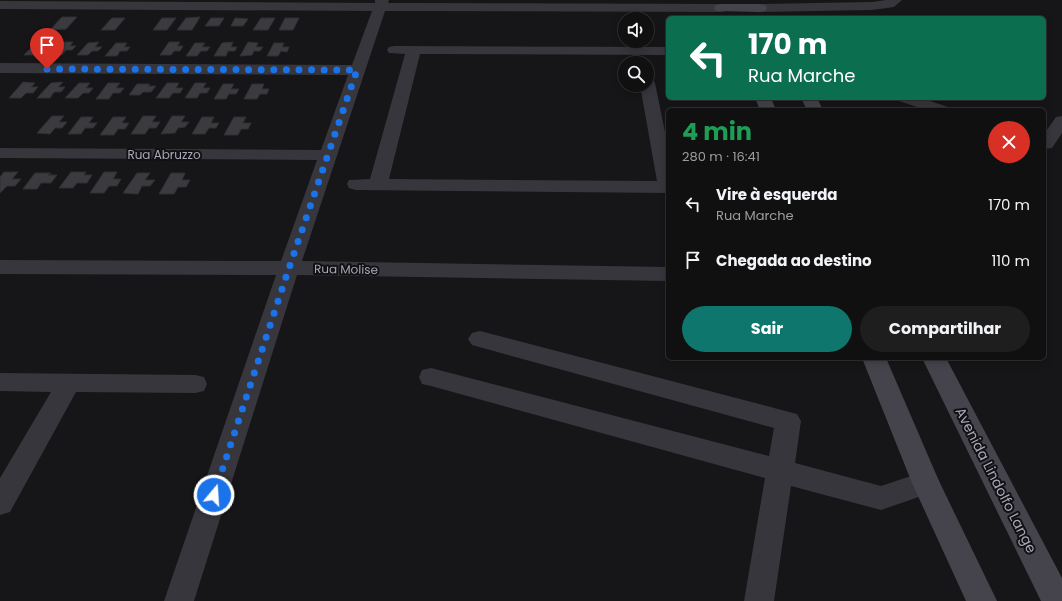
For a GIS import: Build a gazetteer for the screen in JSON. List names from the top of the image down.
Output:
{
  "streets": {
    "street": ["Rua Abruzzo", "Rua Molise", "Avenida Lindolfo Lange"]
  },
  "page": {
    "turn": ["170 m", "Rua Marche"],
    "heading": ["4 min", "280 m · 16:41"],
    "list": [
      {
        "name": "Vire à esquerda",
        "note": "Rua Marche",
        "value": "170 m"
      },
      {
        "name": "Chegada ao destino",
        "value": "110 m"
      }
    ],
    "buttons": ["Sair", "Compartilhar"]
  }
}
